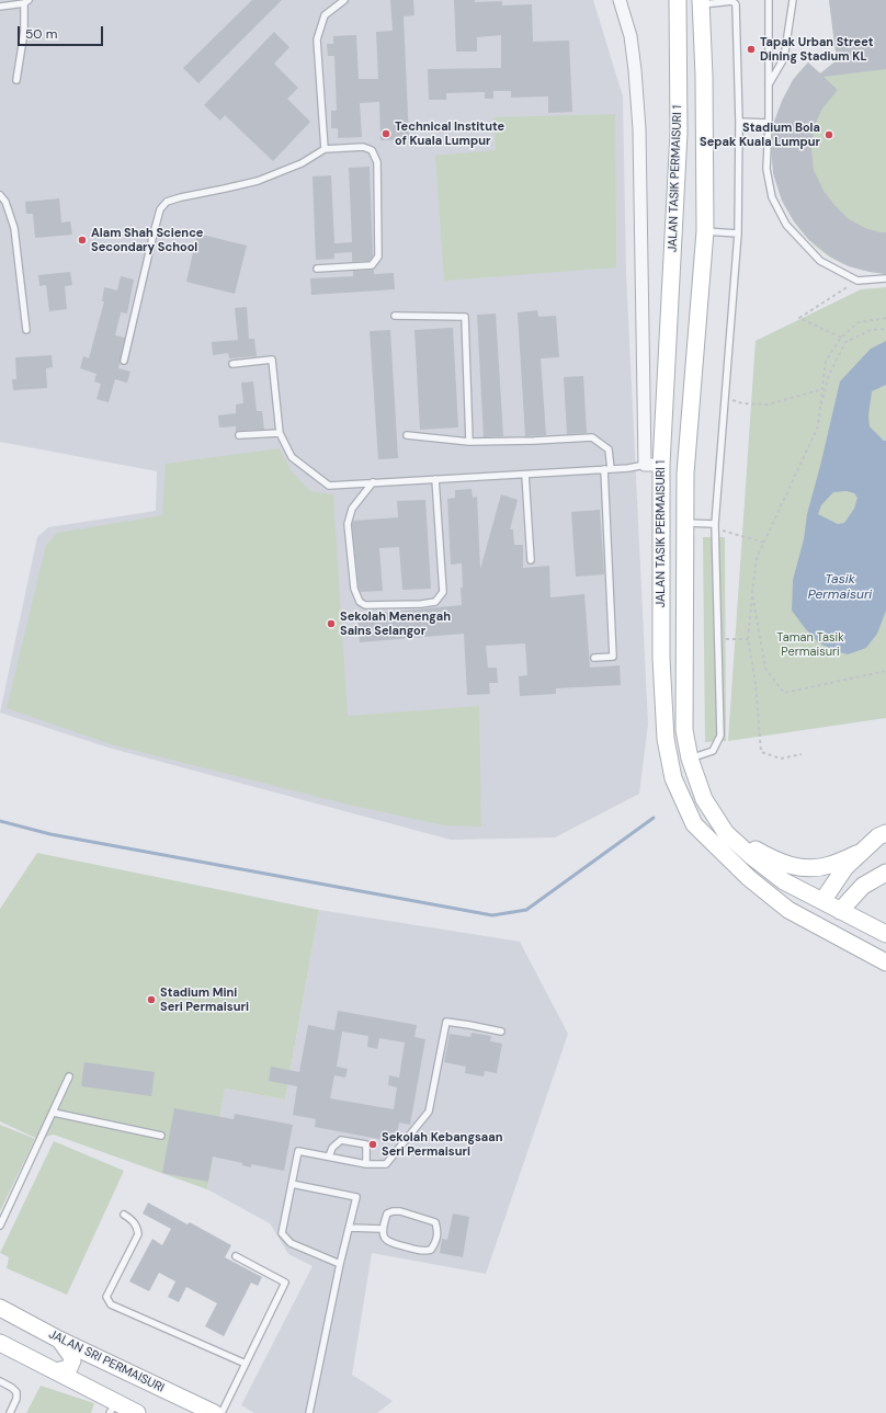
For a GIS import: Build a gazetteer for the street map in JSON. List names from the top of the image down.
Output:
{
  "streets": {
    "main road": ["JALAN TASIK PERMAISURI 1", "JALAN SRI PERMAISURI"]
  },
  "water": ["Tasik Permaisuri"],
  "parks": ["Taman Tasik Permaisuri"],
  "places": [
    "Tapak Urban Street Dining Stadium KL",
    "Technical Institute of Kuala Lumpur",
    "Stadium Bola Sepak Kuala Lumpur",
    "Alam Shah Science Secondary School",
    "Sekolah Menengah Sains Selangor",
    "Stadium Mini Seri Permaisuri",
    "Sekolah Kebangsaan Seri Permaisuri"
  ],
  "scale_bar": "50 m"
}
